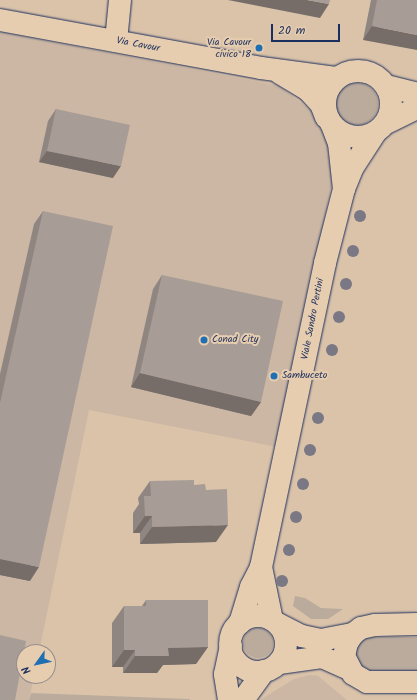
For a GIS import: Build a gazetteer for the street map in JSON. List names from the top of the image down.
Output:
{
  "streets": {
    "street": ["Via Cavour", "Viale Sandro Pertini"]
  },
  "crossings": [
    ["Via Cavour", "Viale Sandro Pertini"]
  ],
  "places": ["Via Cavour civico 18", "Conad City", "Sambuceto"],
  "scale_bar": "20 m",
  "north": "bottom left"
}
